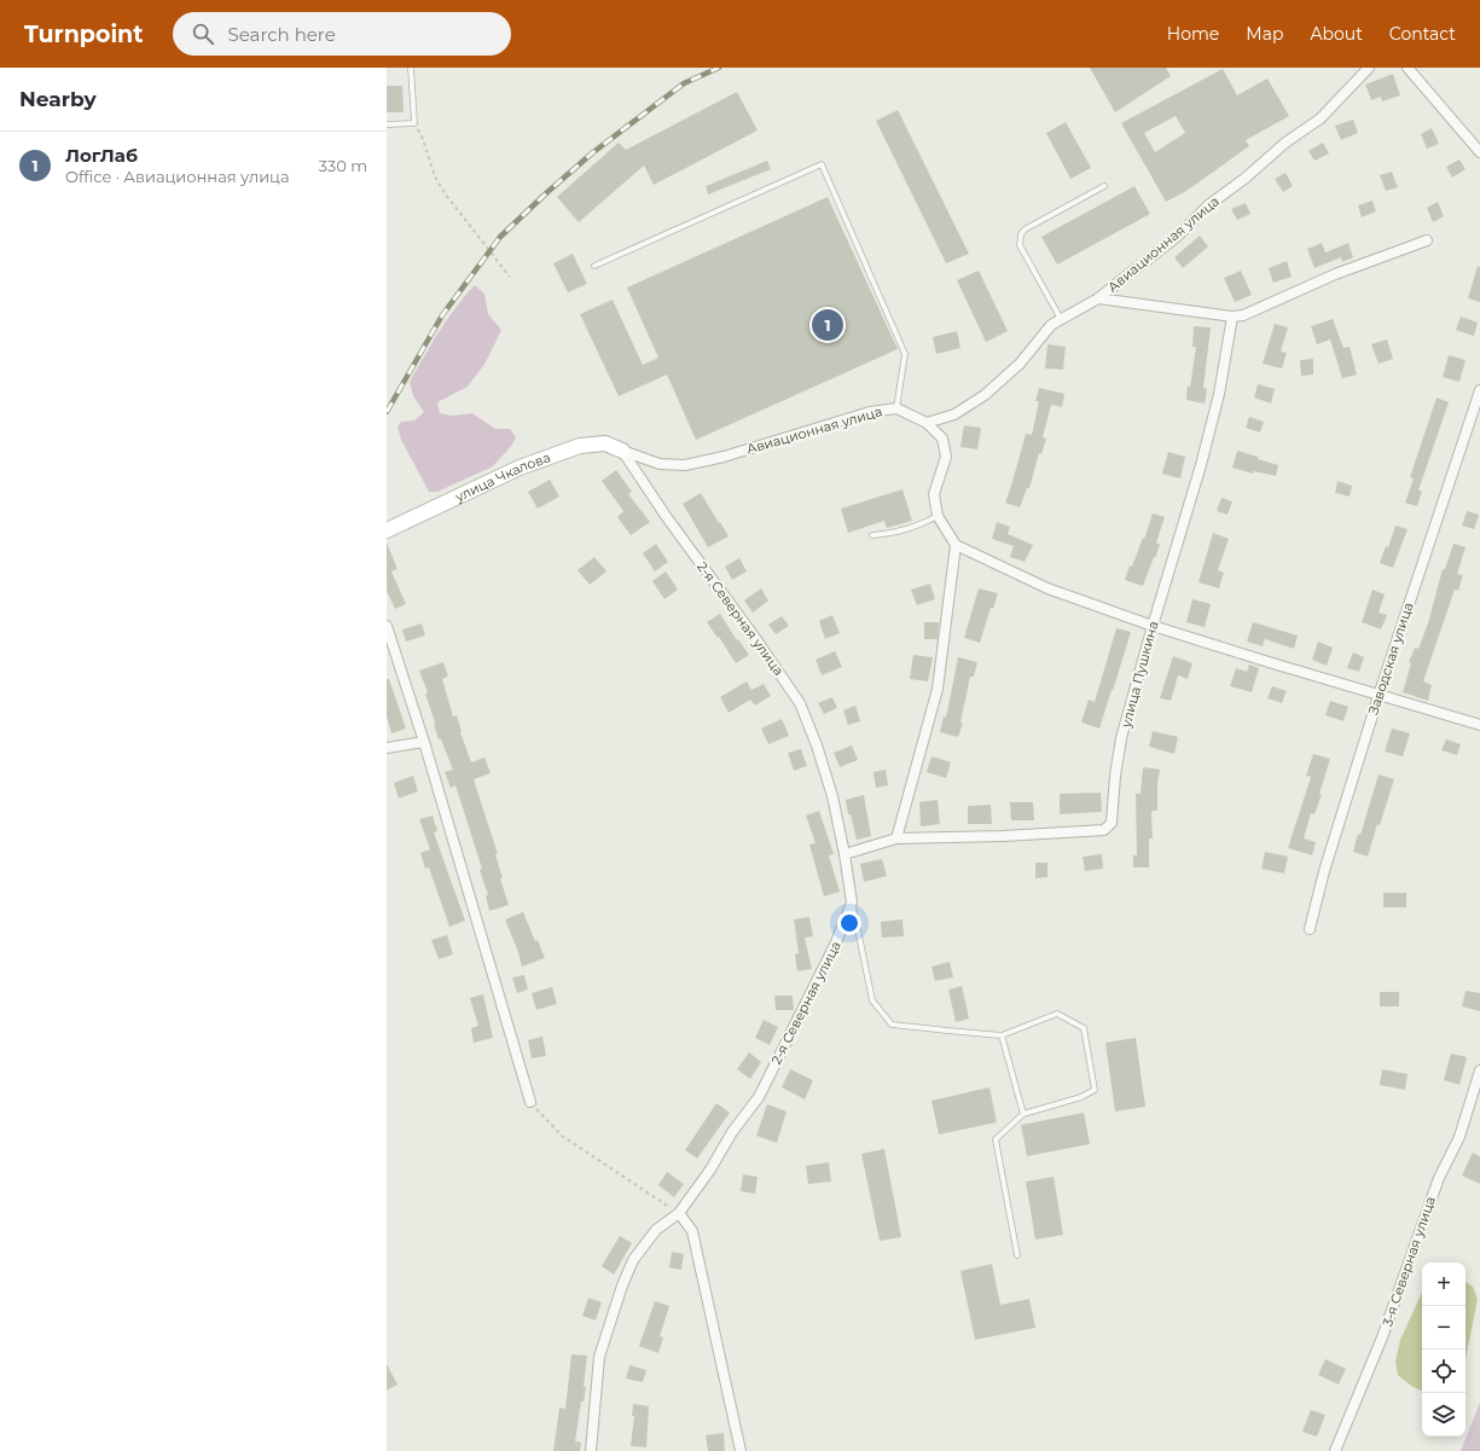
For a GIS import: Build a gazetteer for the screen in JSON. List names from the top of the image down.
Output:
{
  "streets": {
    "street": [
      "Авиационная улица",
      "улица Чкалова",
      "2-я Северная улица",
      "Заводская улица",
      "улица Пушкина",
      "3-я Северная улица"
    ]
  },
  "crossings": [
    ["Авиационная улица", "улица Чкалова"],
    ["Авиационная улица", "2-я Северная улица"],
    ["улица Чкалова", "2-я Северная улица"]
  ],
  "page": {
    "header": "Turnpoint",
    "search": "Search here",
    "nav": [
      "Home",
      "Map",
      "About",
      "Contact"
    ],
    "heading": "Nearby",
    "list": [
      {
        "mark": "1",
        "name": "ЛогЛаб",
        "note": "Office · Авиационная улица",
        "value": "330 m"
      }
    ],
    "pins": "1",
    "map_buttons": ["+", "−"]
  }
}
